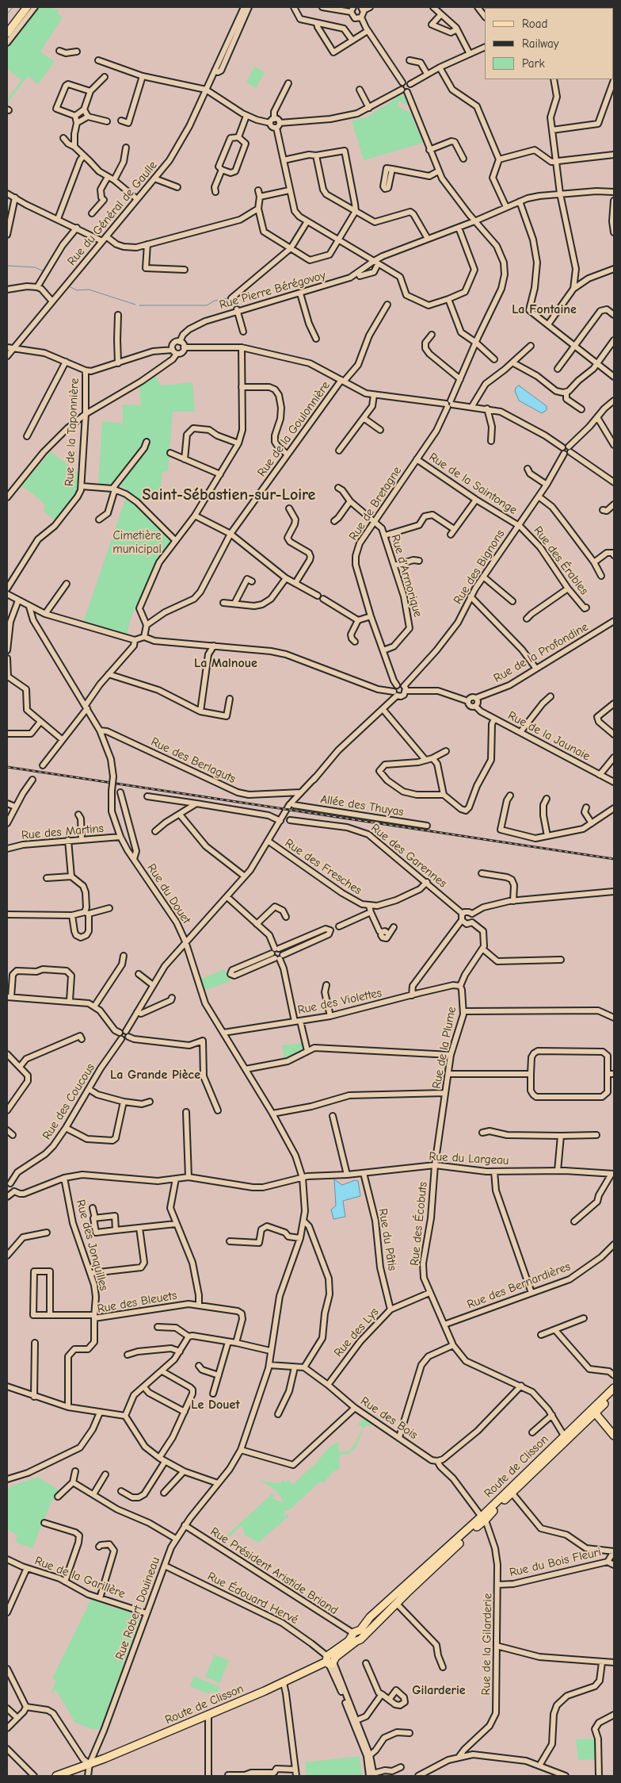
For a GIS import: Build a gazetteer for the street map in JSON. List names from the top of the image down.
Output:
{
  "streets": {
    "main road": ["Route de Clisson"],
    "street": [
      "Rue du Général de Gaulle",
      "Rue Pierre Bérégovoy",
      "Rue de la Goulonnière",
      "Rue de la Taponnière",
      "Rue de la Saintonge",
      "Rue de Bretagne",
      "Rue des Érables",
      "Rue des Bignons",
      "Rue d'Armorique",
      "Rue de la Profondine",
      "Rue de la Jaunaie",
      "Rue des Berlaguts",
      "Allée des Thuyas",
      "Rue des Martins",
      "Rue des Garennes",
      "Rue des Fresches",
      "Rue du Douet",
      "Rue des Violettes",
      "Rue de la Plume",
      "Rue des Coucous",
      "Rue du Largeau",
      "Rue des Écobuts",
      "Rue du Pâtis",
      "Rue des Jonquilles",
      "Rue des Bernardières",
      "Rue des Bleuets",
      "Rue des Lys",
      "Rue des Bois",
      "Rue du Bois Fleuri",
      "Rue Président Aristide Briand",
      "Rue de la Garillère",
      "Rue Édouard Hervé",
      "Rue Robert Douineau",
      "Rue de la Gilarderie"
    ]
  },
  "crossings": [
    ["Rue de la Saintonge", "Rue de Bretagne"],
    ["Rue de la Saintonge", "Rue des Érables"],
    ["Rue de la Saintonge", "Rue des Bignons"],
    ["Rue de Bretagne", "Rue d'Armorique"],
    ["Rue des Érables", "Rue des Bignons"],
    ["Rue de la Profondine", "Rue de la Jaunaie"],
    ["Rue des Berlaguts", "Rue du Douet"],
    ["Rue des Martins", "Rue du Douet"],
    ["Rue des Garennes", "Rue des Fresches"],
    ["Rue du Douet", "Rue des Violettes"],
    ["Rue du Douet", "Rue du Largeau"],
    ["Rue du Douet", "Rue Robert Douineau"],
    ["Rue des Violettes", "Rue de la Plume"],
    ["Rue de la Plume", "Rue du Largeau"],
    ["Rue de la Plume", "Rue des Écobuts"],
    ["Rue du Largeau", "Rue des Écobuts"],
    ["Rue du Largeau", "Rue du Pâtis"],
    ["Rue du Largeau", "Rue des Jonquilles"],
    ["Rue des Écobuts", "Rue des Bernardières"],
    ["Rue des Écobuts", "Rue des Lys"],
    ["Rue des Écobuts", "Route de Clisson"],
    ["Rue du Pâtis", "Rue des Lys"],
    ["Rue des Jonquilles", "Rue des Bleuets"],
    ["Rue des Lys", "Rue des Bois"],
    ["Rue des Bois", "Route de Clisson"],
    ["Rue des Bois", "Rue de la Gilarderie"],
    ["Route de Clisson", "Rue Président Aristide Briand"],
    ["Route de Clisson", "Rue Édouard Hervé"],
    ["Route de Clisson", "Rue Robert Douineau"],
    ["Route de Clisson", "Rue de la Gilarderie"],
    ["Rue du Bois Fleuri", "Rue de la Gilarderie"],
    ["Rue Président Aristide Briand", "Rue Robert Douineau"],
    ["Rue de la Garillère", "Rue Robert Douineau"],
    ["Rue Édouard Hervé", "Rue Robert Douineau"]
  ],
  "districts": [
    "La Fontaine",
    "Saint-Sébastien-sur-Loire",
    "La Malnoue",
    "La Grande Pièce",
    "Le Douet",
    "Gilarderie"
  ],
  "parks": ["Cimetière municipal"],
  "legend": ["Road", "Railway", "Park"]
}
